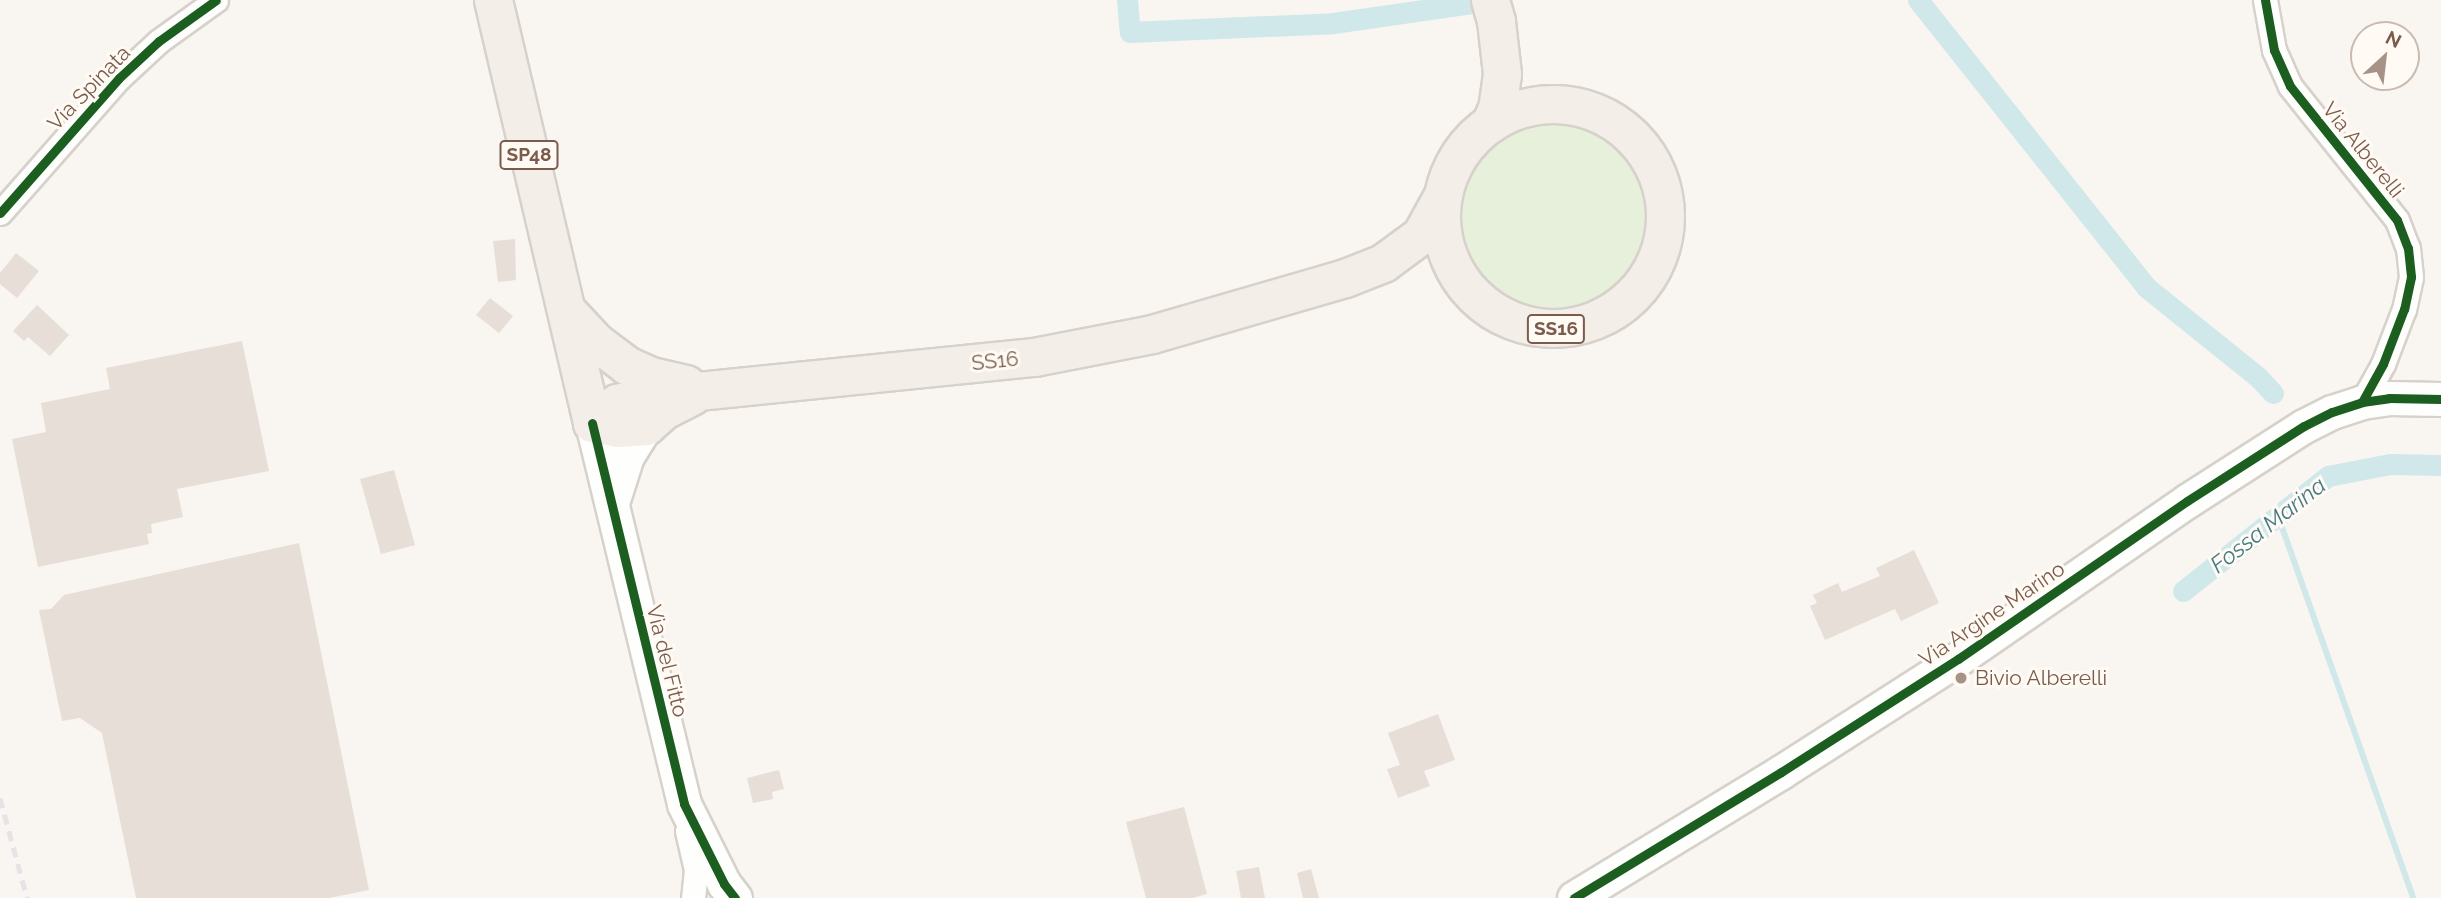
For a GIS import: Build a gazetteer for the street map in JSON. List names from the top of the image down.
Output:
{
  "streets": {
    "main road": ["SP48", "SS16", "Via del Fitto"],
    "street": ["Via Spinata", "Via Alberelli", "Via Argine Marino"]
  },
  "crossings": [
    ["Via Alberelli", "Via Argine Marino"],
    ["SS16", "Via del Fitto"]
  ],
  "water": ["Fossa Marina"],
  "places": ["Bivio Alberelli"],
  "north": "top right"
}
